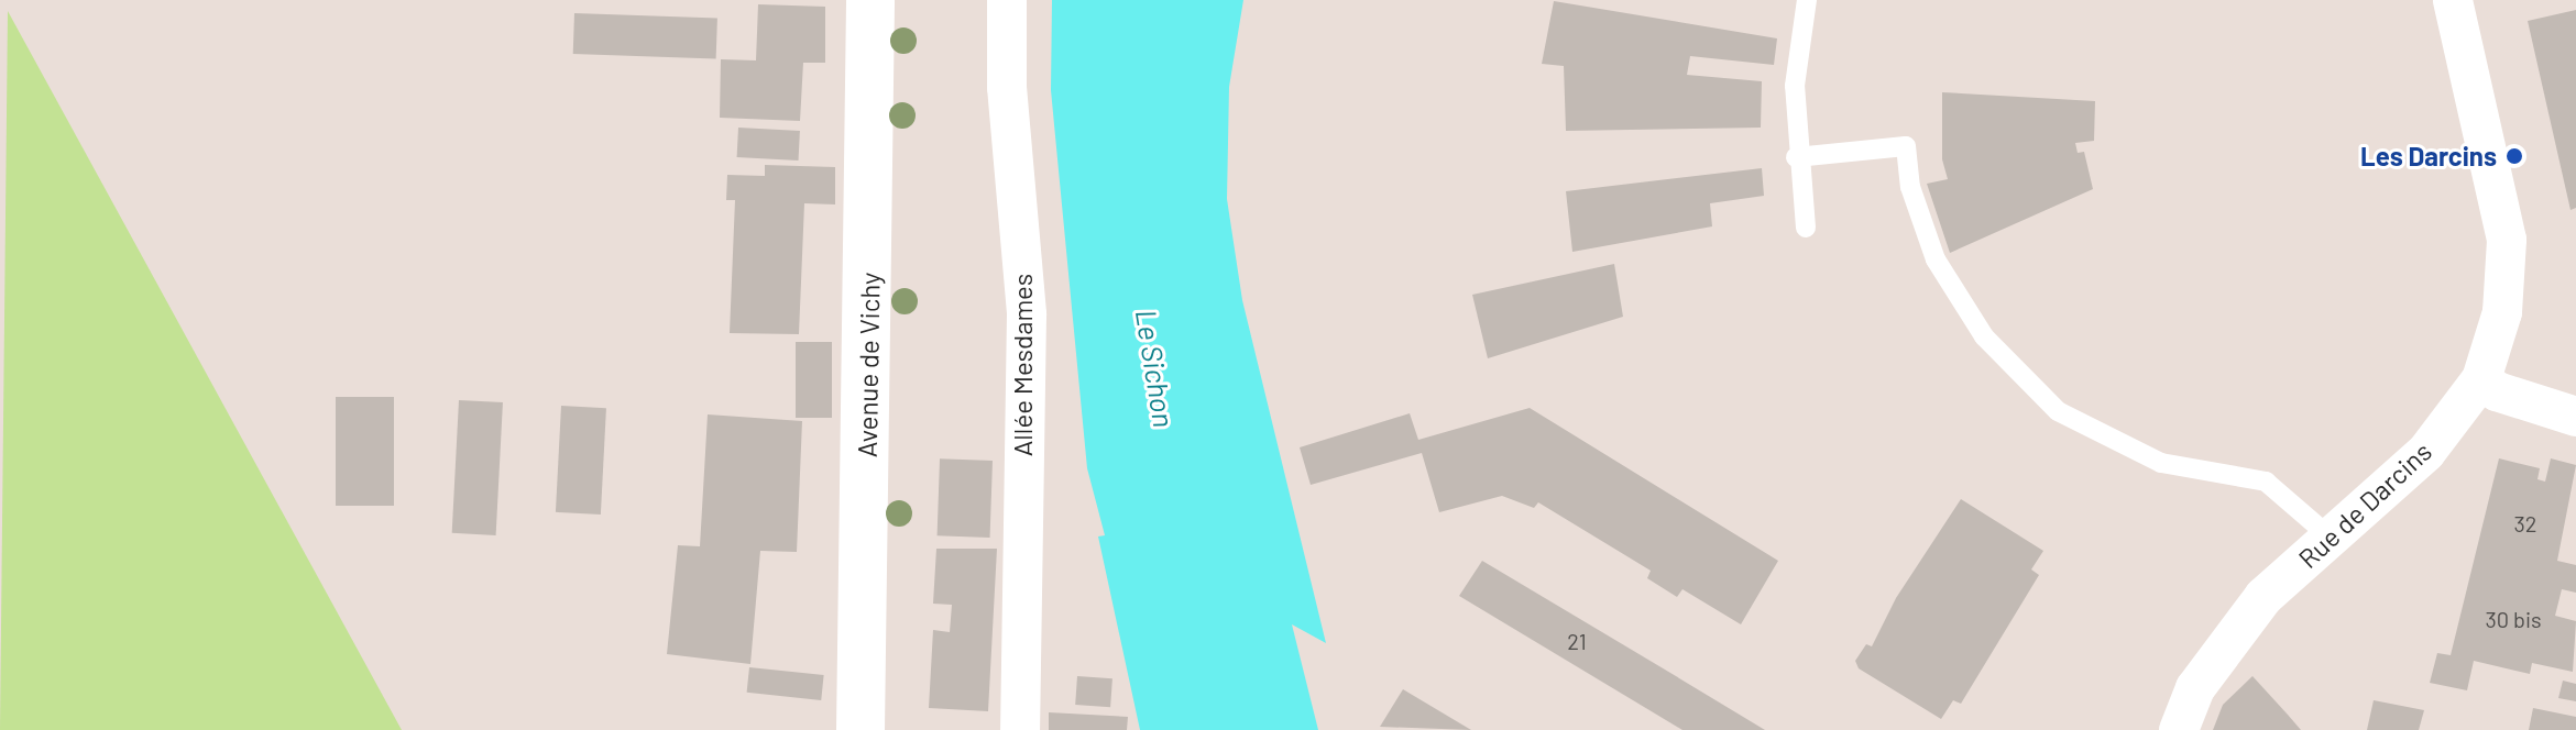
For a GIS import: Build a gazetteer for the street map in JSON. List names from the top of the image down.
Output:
{
  "streets": {
    "main road": ["Avenue de Vichy"],
    "street": ["Allée Mesdames", "Rue de Darcins"]
  },
  "water": ["Le Sichon"],
  "places": ["Les Darcins"],
  "house_numbers": ["32", "30 bis", "21"]
}
